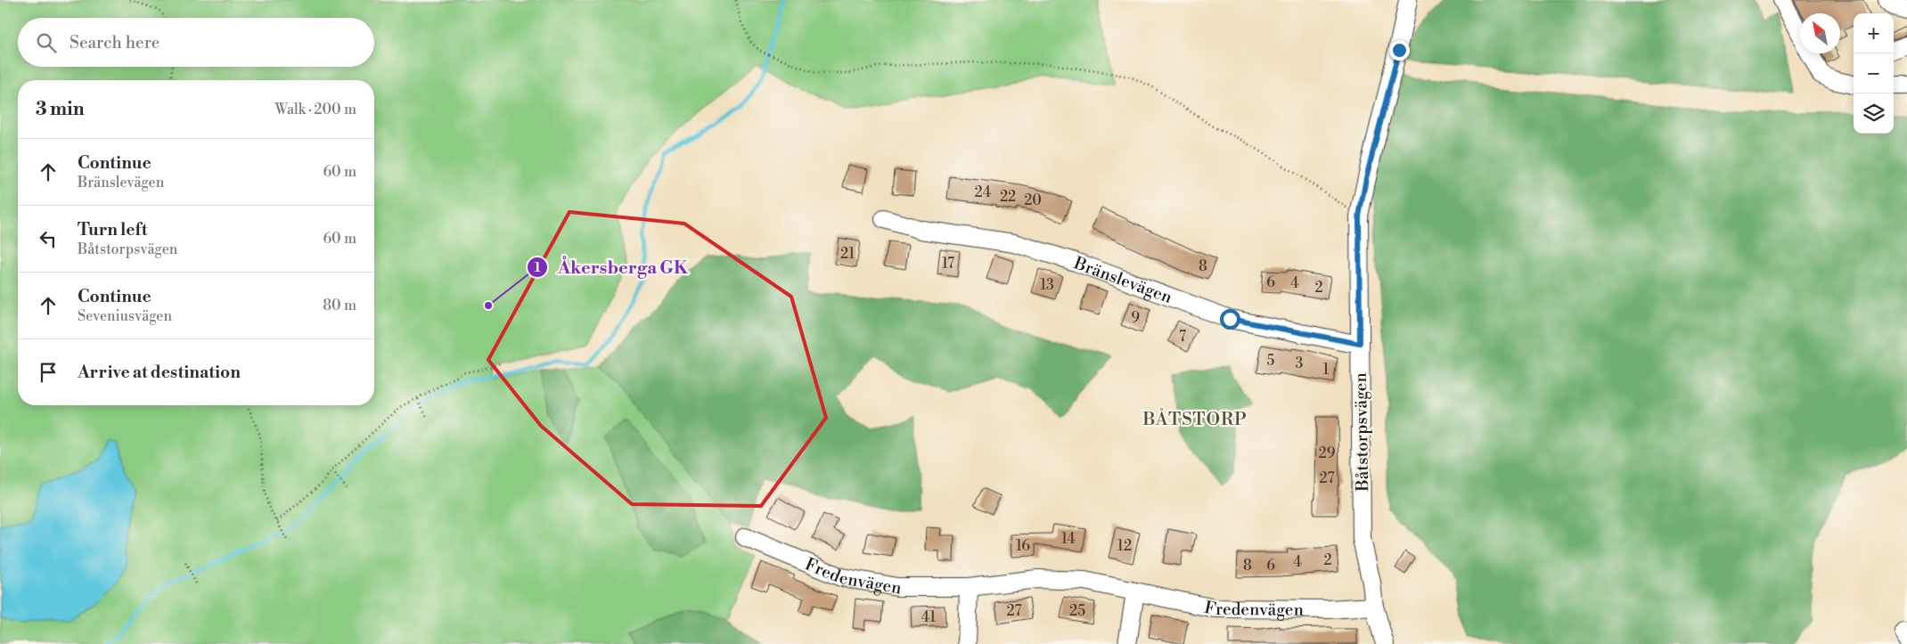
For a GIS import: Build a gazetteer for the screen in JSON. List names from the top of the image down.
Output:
{
  "streets": {
    "street": ["Bränslevägen", "Båtstorpsvägen", "Fredenvägen"]
  },
  "crossings": [
    ["Bränslevägen", "Båtstorpsvägen"],
    ["Båtstorpsvägen", "Fredenvägen"]
  ],
  "districts": ["BÅTSTORP"],
  "places": ["Åkersberga GK"],
  "house_numbers": [
    "24",
    "22",
    "20",
    "21",
    "17",
    "8",
    "6",
    "4",
    "13",
    "2",
    "9",
    "7",
    "5",
    "3",
    "1",
    "29",
    "27",
    "14",
    "16",
    "12",
    "2",
    "4",
    "8",
    "6",
    "27",
    "25",
    "41"
  ],
  "north": "top left",
  "page": {
    "map_buttons": ["+", "−"],
    "search": "Search here",
    "heading": ["3 min", "Walk · 200 m"],
    "list": [
      ["Continue", "Bränslevägen", "60 m"],
      ["Turn left", "Båtstorpsvägen", "60 m"],
      ["Continue", "Seveniusvägen", "80 m"],
      "Arrive at destination"
    ]
  }
}
